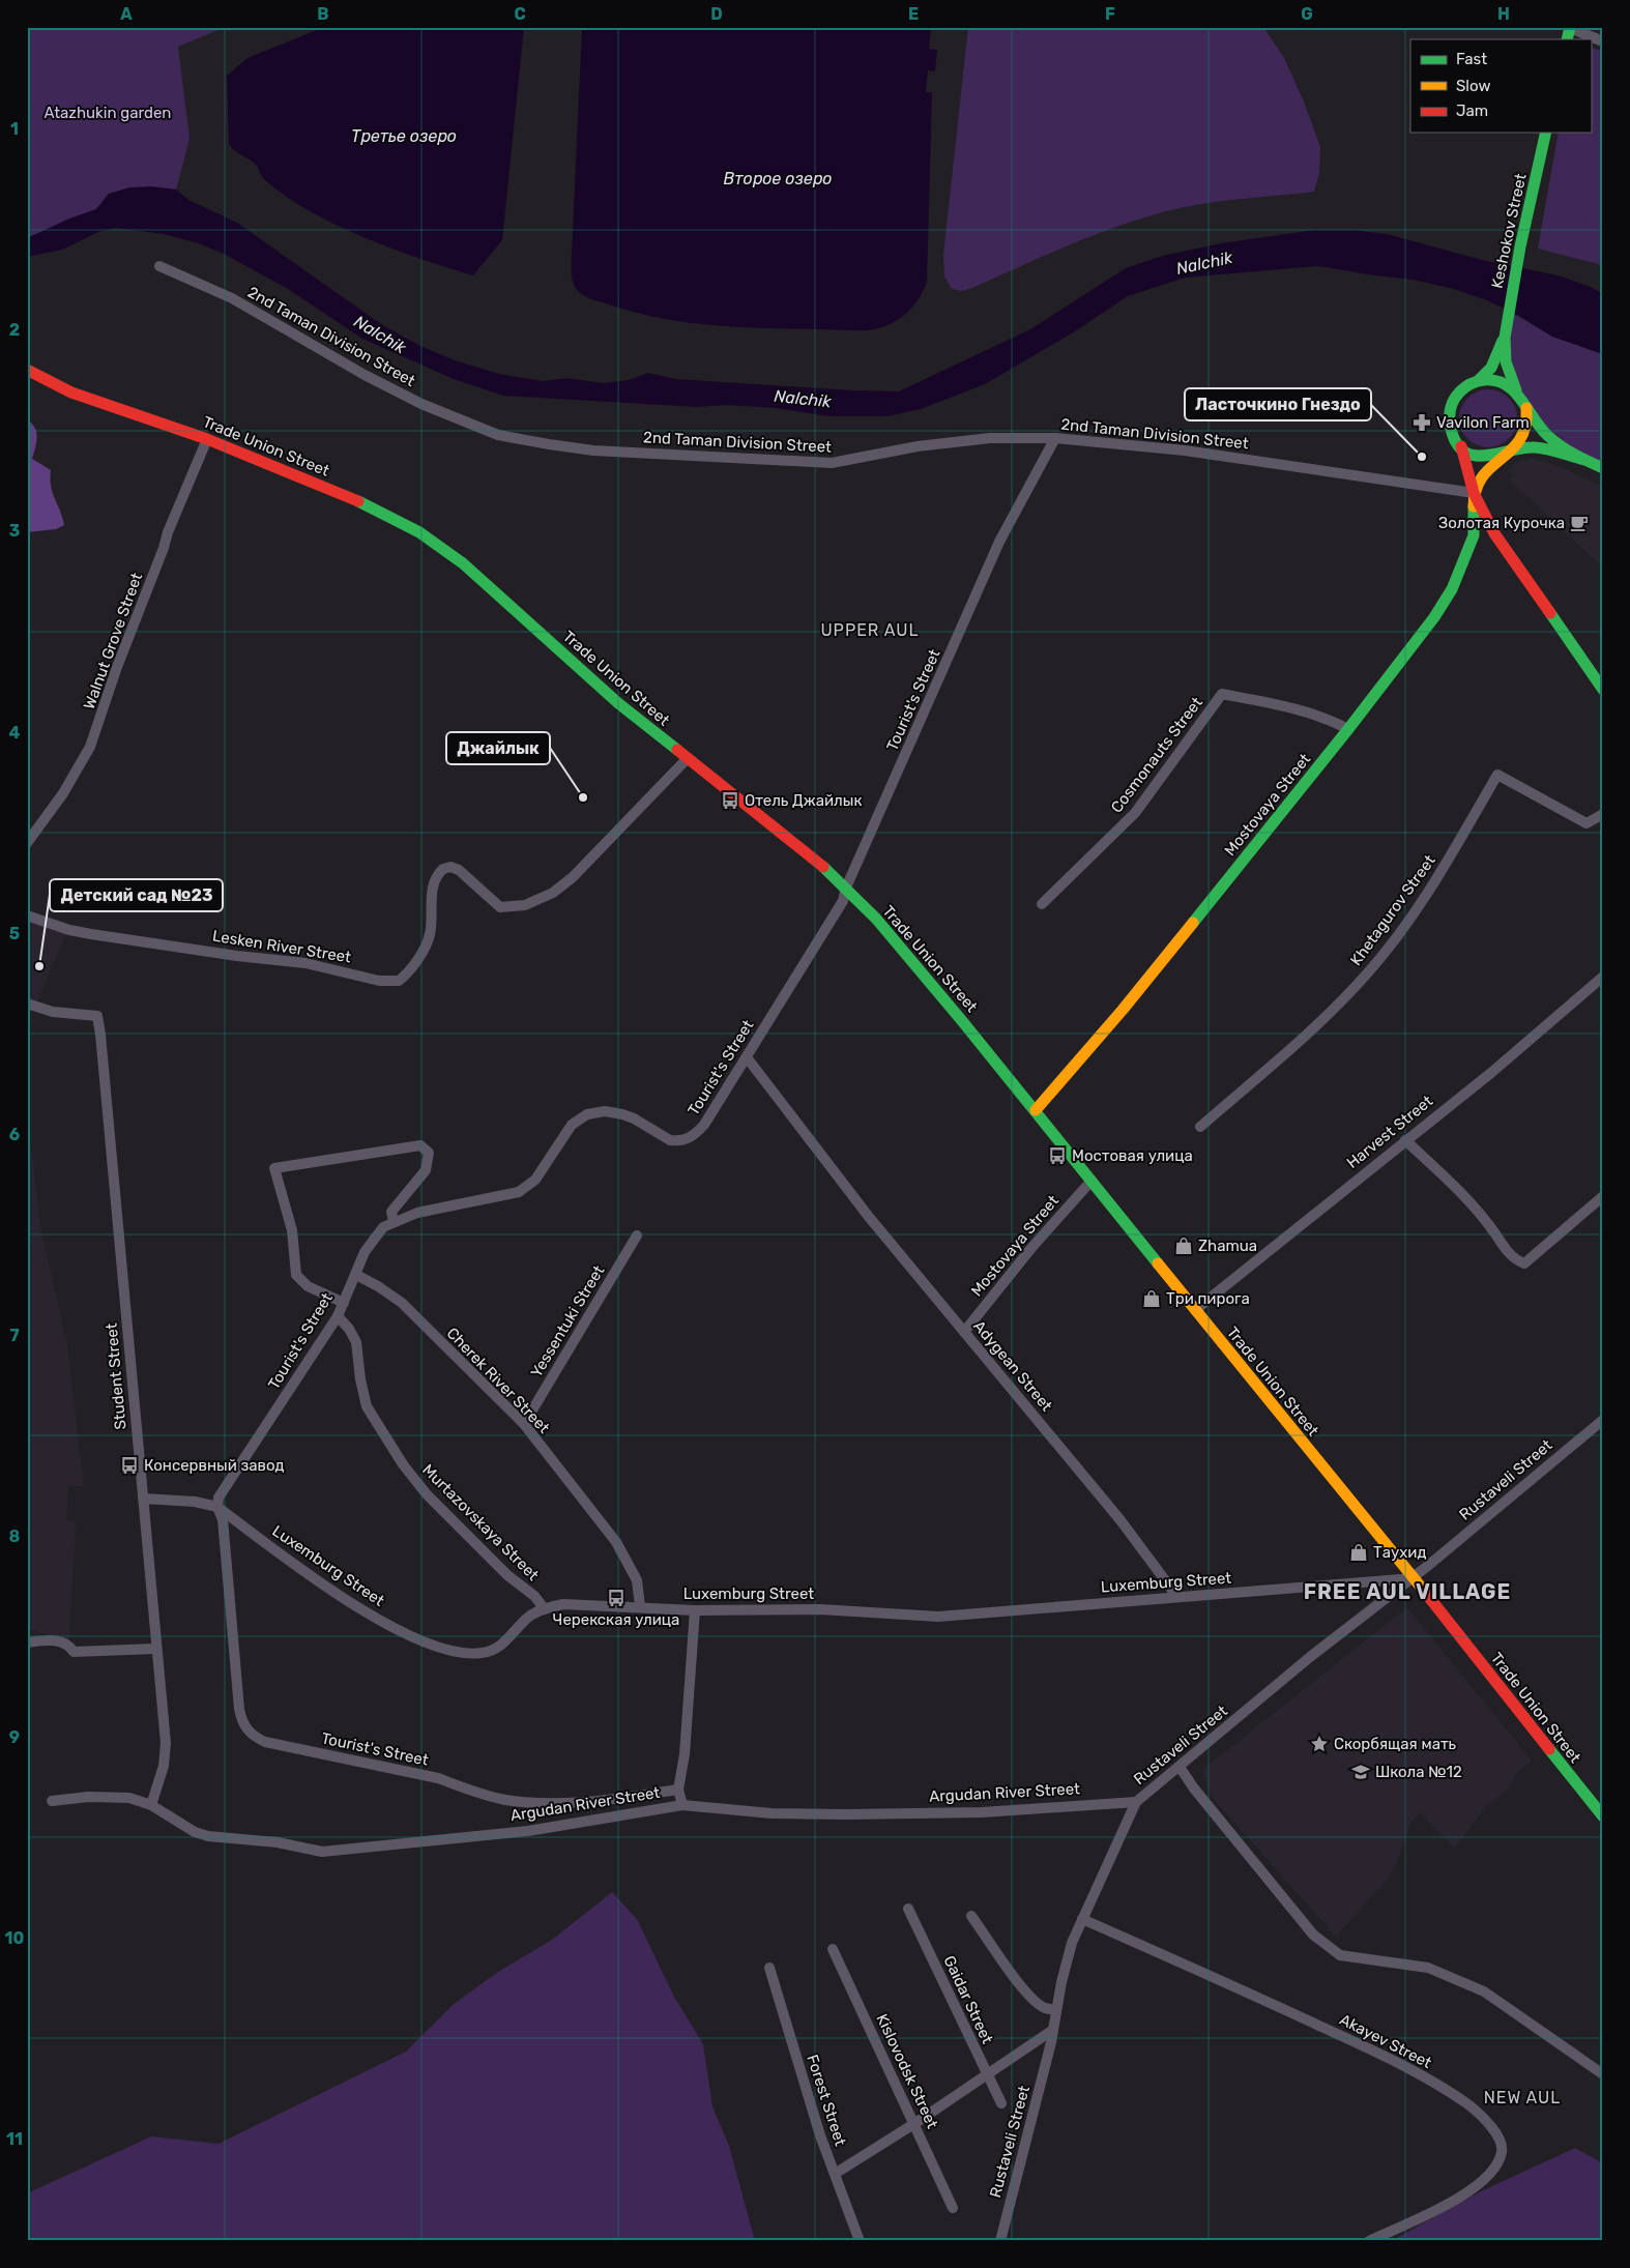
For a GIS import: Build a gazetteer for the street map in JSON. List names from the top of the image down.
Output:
{
  "streets": {
    "street": [
      "Keshokov Street",
      "2nd Taman Division Street",
      "Trade Union Street",
      "Walnut Grove Street",
      "Tourist's Street",
      "Cosmonauts Street",
      "Mostovaya Street",
      "Khetagurov Street",
      "Lesken River Street",
      "Harvest Street",
      "Yessentuki Street",
      "Adygean Street",
      "Student Street",
      "Cherek River Street",
      "Rustaveli Street",
      "Murtazovskaya Street",
      "Luxemburg Street",
      "Argudan River Street",
      "Gaidar Street",
      "Akayev Street",
      "Kislovodsk Street",
      "Forest Street"
    ]
  },
  "crossings": [
    ["2nd Taman Division Street", "Tourist's Street"],
    ["2nd Taman Division Street", "Mostovaya Street"],
    ["Trade Union Street", "Walnut Grove Street"],
    ["Trade Union Street", "Tourist's Street"],
    ["Trade Union Street", "Mostovaya Street"],
    ["Trade Union Street", "Lesken River Street"],
    ["Trade Union Street", "Harvest Street"],
    ["Trade Union Street", "Rustaveli Street"],
    ["Trade Union Street", "Luxemburg Street"],
    ["Tourist's Street", "Adygean Street"],
    ["Tourist's Street", "Cherek River Street"],
    ["Tourist's Street", "Murtazovskaya Street"],
    ["Tourist's Street", "Luxemburg Street"],
    ["Cosmonauts Street", "Mostovaya Street"],
    ["Mostovaya Street", "Adygean Street"],
    ["Yessentuki Street", "Cherek River Street"],
    ["Adygean Street", "Luxemburg Street"],
    ["Student Street", "Luxemburg Street"],
    ["Student Street", "Argudan River Street"],
    ["Cherek River Street", "Luxemburg Street"],
    ["Rustaveli Street", "Luxemburg Street"],
    ["Rustaveli Street", "Argudan River Street"],
    ["Rustaveli Street", "Akayev Street"],
    ["Murtazovskaya Street", "Luxemburg Street"]
  ],
  "districts": ["UPPER AUL", "FREE AUL VILLAGE", "NEW AUL"],
  "water": ["Третье озеро", "Второе озеро", "Nalchik"],
  "parks": ["Atazhukin garden"],
  "places": {
    "pharmacy": ["Vavilon Farm"],
    "other": ["Ласточкино Гнездо", "Джайлык", "Детский сад №23"],
    "cafe": ["Золотая Курочка"],
    "bus stop": [
      "Отель Джайлык",
      "Мостовая улица",
      "Консервный завод",
      "Черекская улица"
    ],
    "shop": ["Zhamua", "Три пирога", "Таухид"],
    "place": ["Скорбящая мать"],
    "school or university": ["Школа №12"]
  },
  "legend": ["Fast", "Slow", "Jam"],
  "grid": {
    "columns": [
      "A",
      "B",
      "C",
      "D",
      "E",
      "F",
      "G",
      "H"
    ],
    "rows": [
      "1",
      "2",
      "3",
      "4",
      "5",
      "6",
      "7",
      "8",
      "9",
      "10",
      "11"
    ]
  }
}
